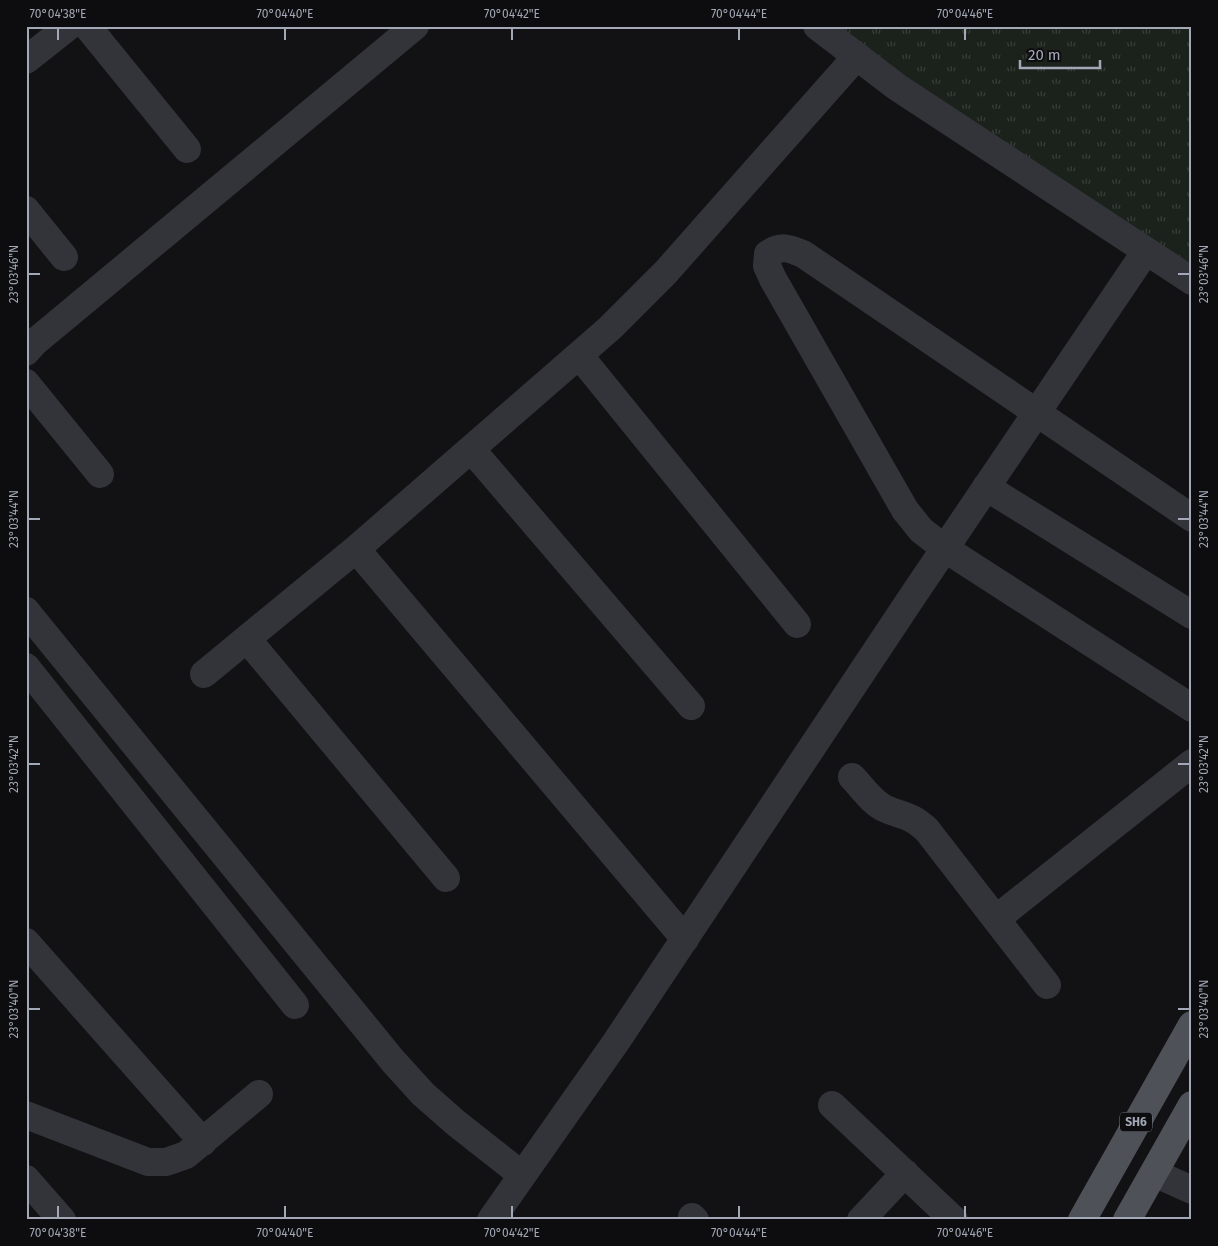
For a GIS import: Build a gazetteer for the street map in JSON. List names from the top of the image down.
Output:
{
  "streets": {
    "main road": ["SH6"]
  },
  "scale_bar": "20 m",
  "coordinates": [
    "70°04'38\"E",
    "70°04'40\"E",
    "70°04'42\"E",
    "70°04'44\"E",
    "70°04'46\"E",
    "23°03'46\"N",
    "23°03'44\"N",
    "23°03'42\"N",
    "23°03'40\"N"
  ]
}
